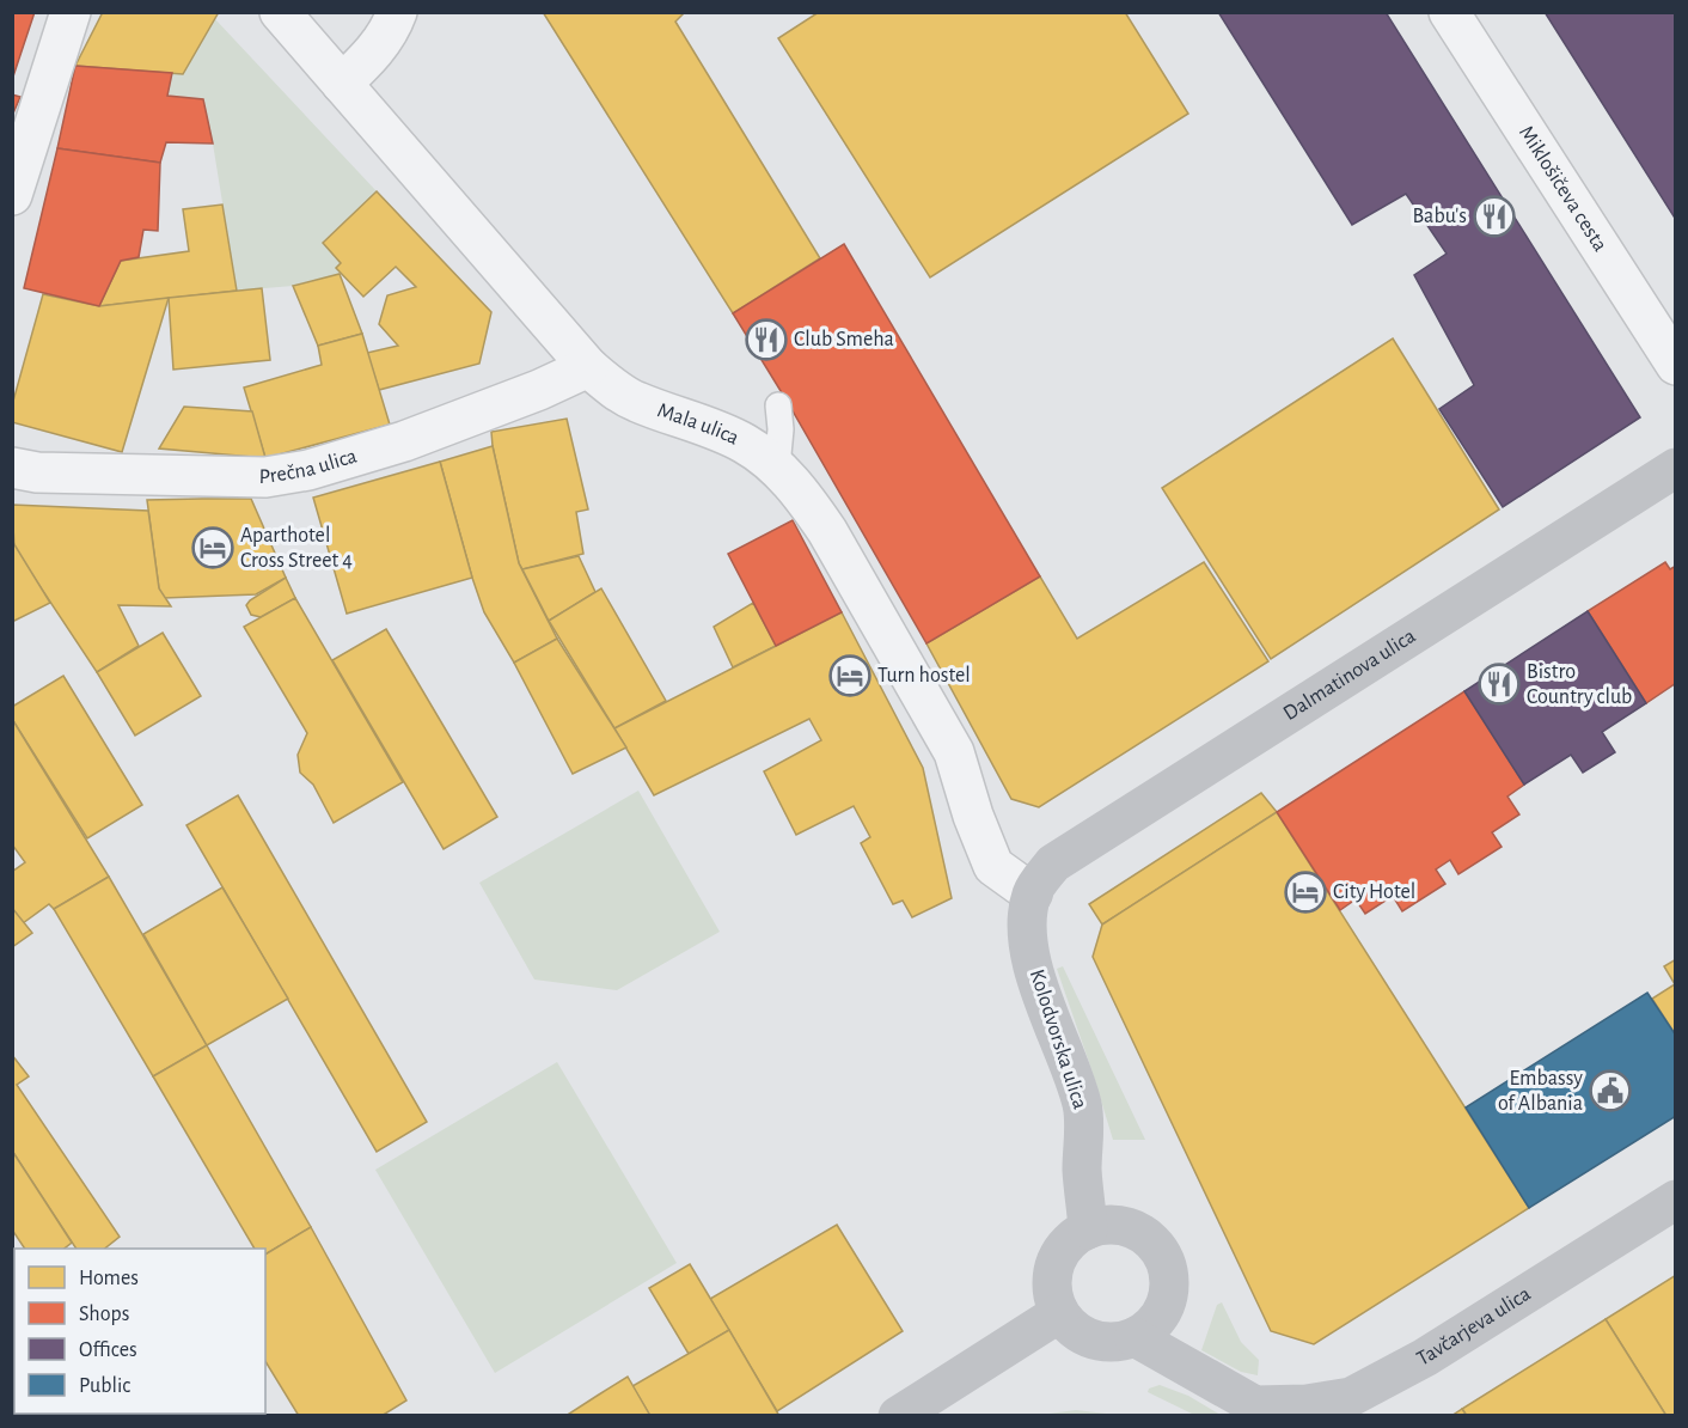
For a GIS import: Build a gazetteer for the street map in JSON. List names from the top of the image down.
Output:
{
  "streets": {
    "main road": ["Dalmatinova ulica", "Kolodvorska ulica", "Tavčarjeva ulica"],
    "street": ["Miklošičeva cesta", "Mala ulica", "Prečna ulica"]
  },
  "crossings": [
    ["Mala ulica", "Prečna ulica"],
    ["Mala ulica", "Dalmatinova ulica"],
    ["Mala ulica", "Kolodvorska ulica"],
    ["Dalmatinova ulica", "Kolodvorska ulica"]
  ],
  "places": {
    "restaurant": ["Babu's", "Club Smeha", "Bistro Country club"],
    "hotel": ["Aparthotel Cross Street 4", "Turn hostel", "City Hotel"],
    "public building": ["Embassy of Albania"]
  },
  "legend": [
    "Homes",
    "Shops",
    "Offices",
    "Public"
  ]
}
